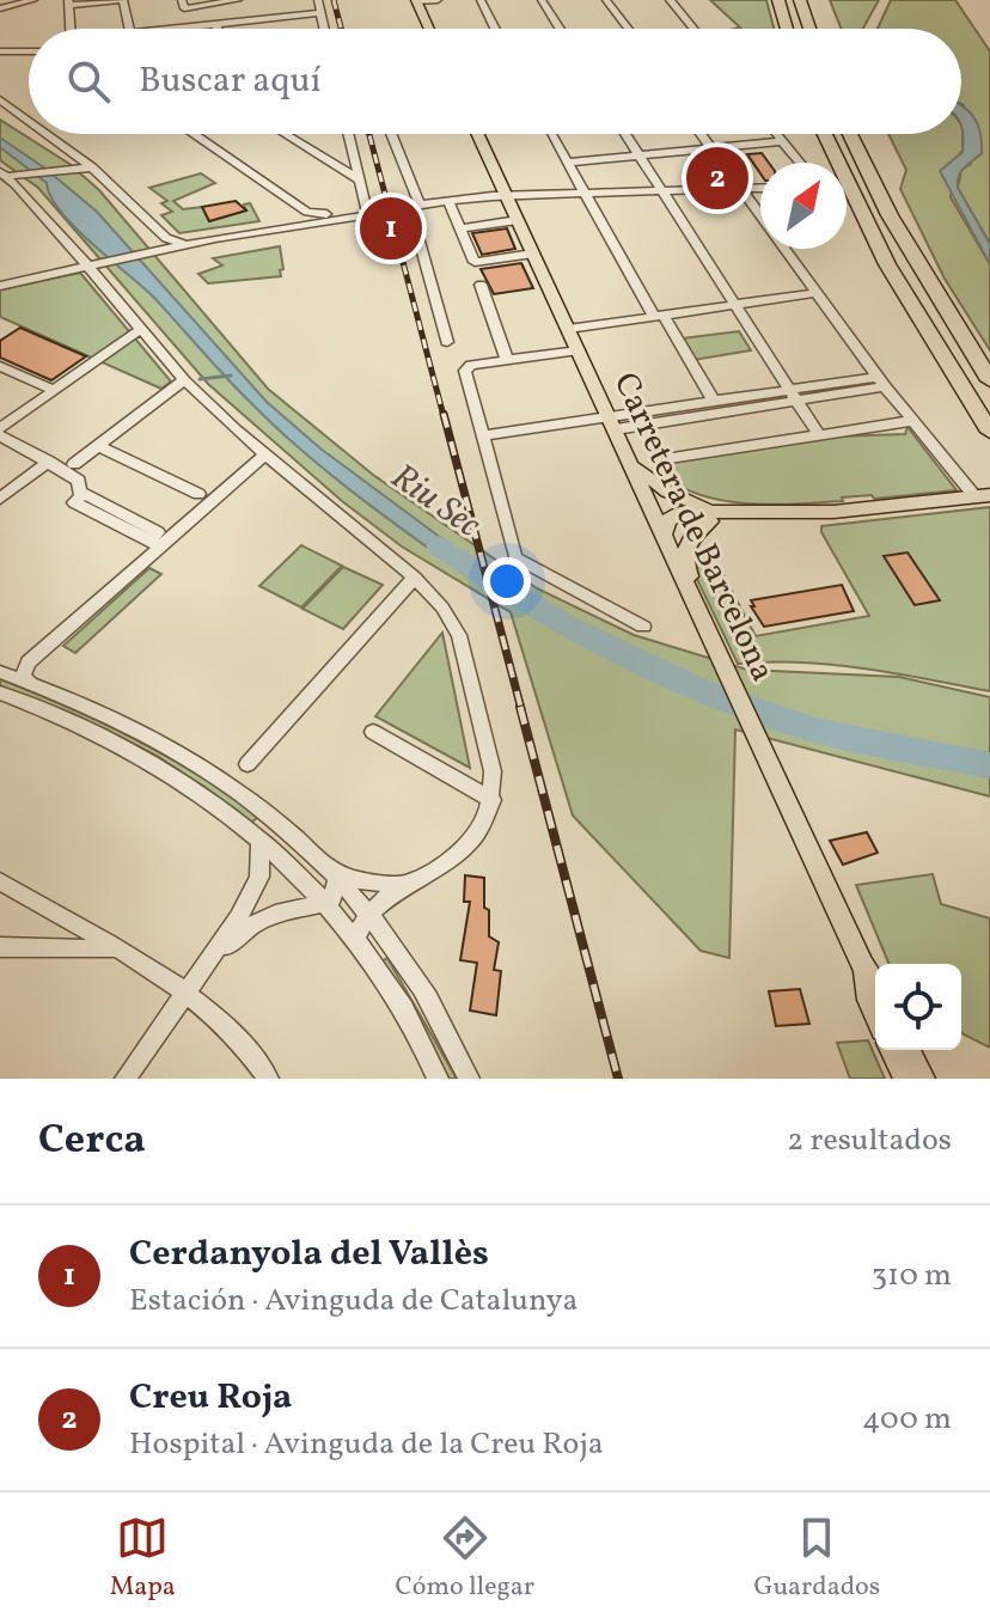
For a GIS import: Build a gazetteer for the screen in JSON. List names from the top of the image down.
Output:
{
  "streets": {
    "main road": ["Carretera de Barcelona"]
  },
  "water": ["Riu Sec"],
  "north": "top right",
  "page": {
    "search": "Buscar aquí",
    "pins": ["2", "1"],
    "heading": ["Cerca", "2 resultados"],
    "list": [
      {
        "mark": "1",
        "name": "Cerdanyola del Vallès",
        "note": "Estación · Avinguda de Catalunya",
        "value": "310 m"
      },
      {
        "mark": "2",
        "name": "Creu Roja",
        "note": "Hospital · Avinguda de la Creu Roja",
        "value": "400 m"
      }
    ],
    "nav": ["Mapa", "Cómo llegar", "Guardados"]
  }
}
